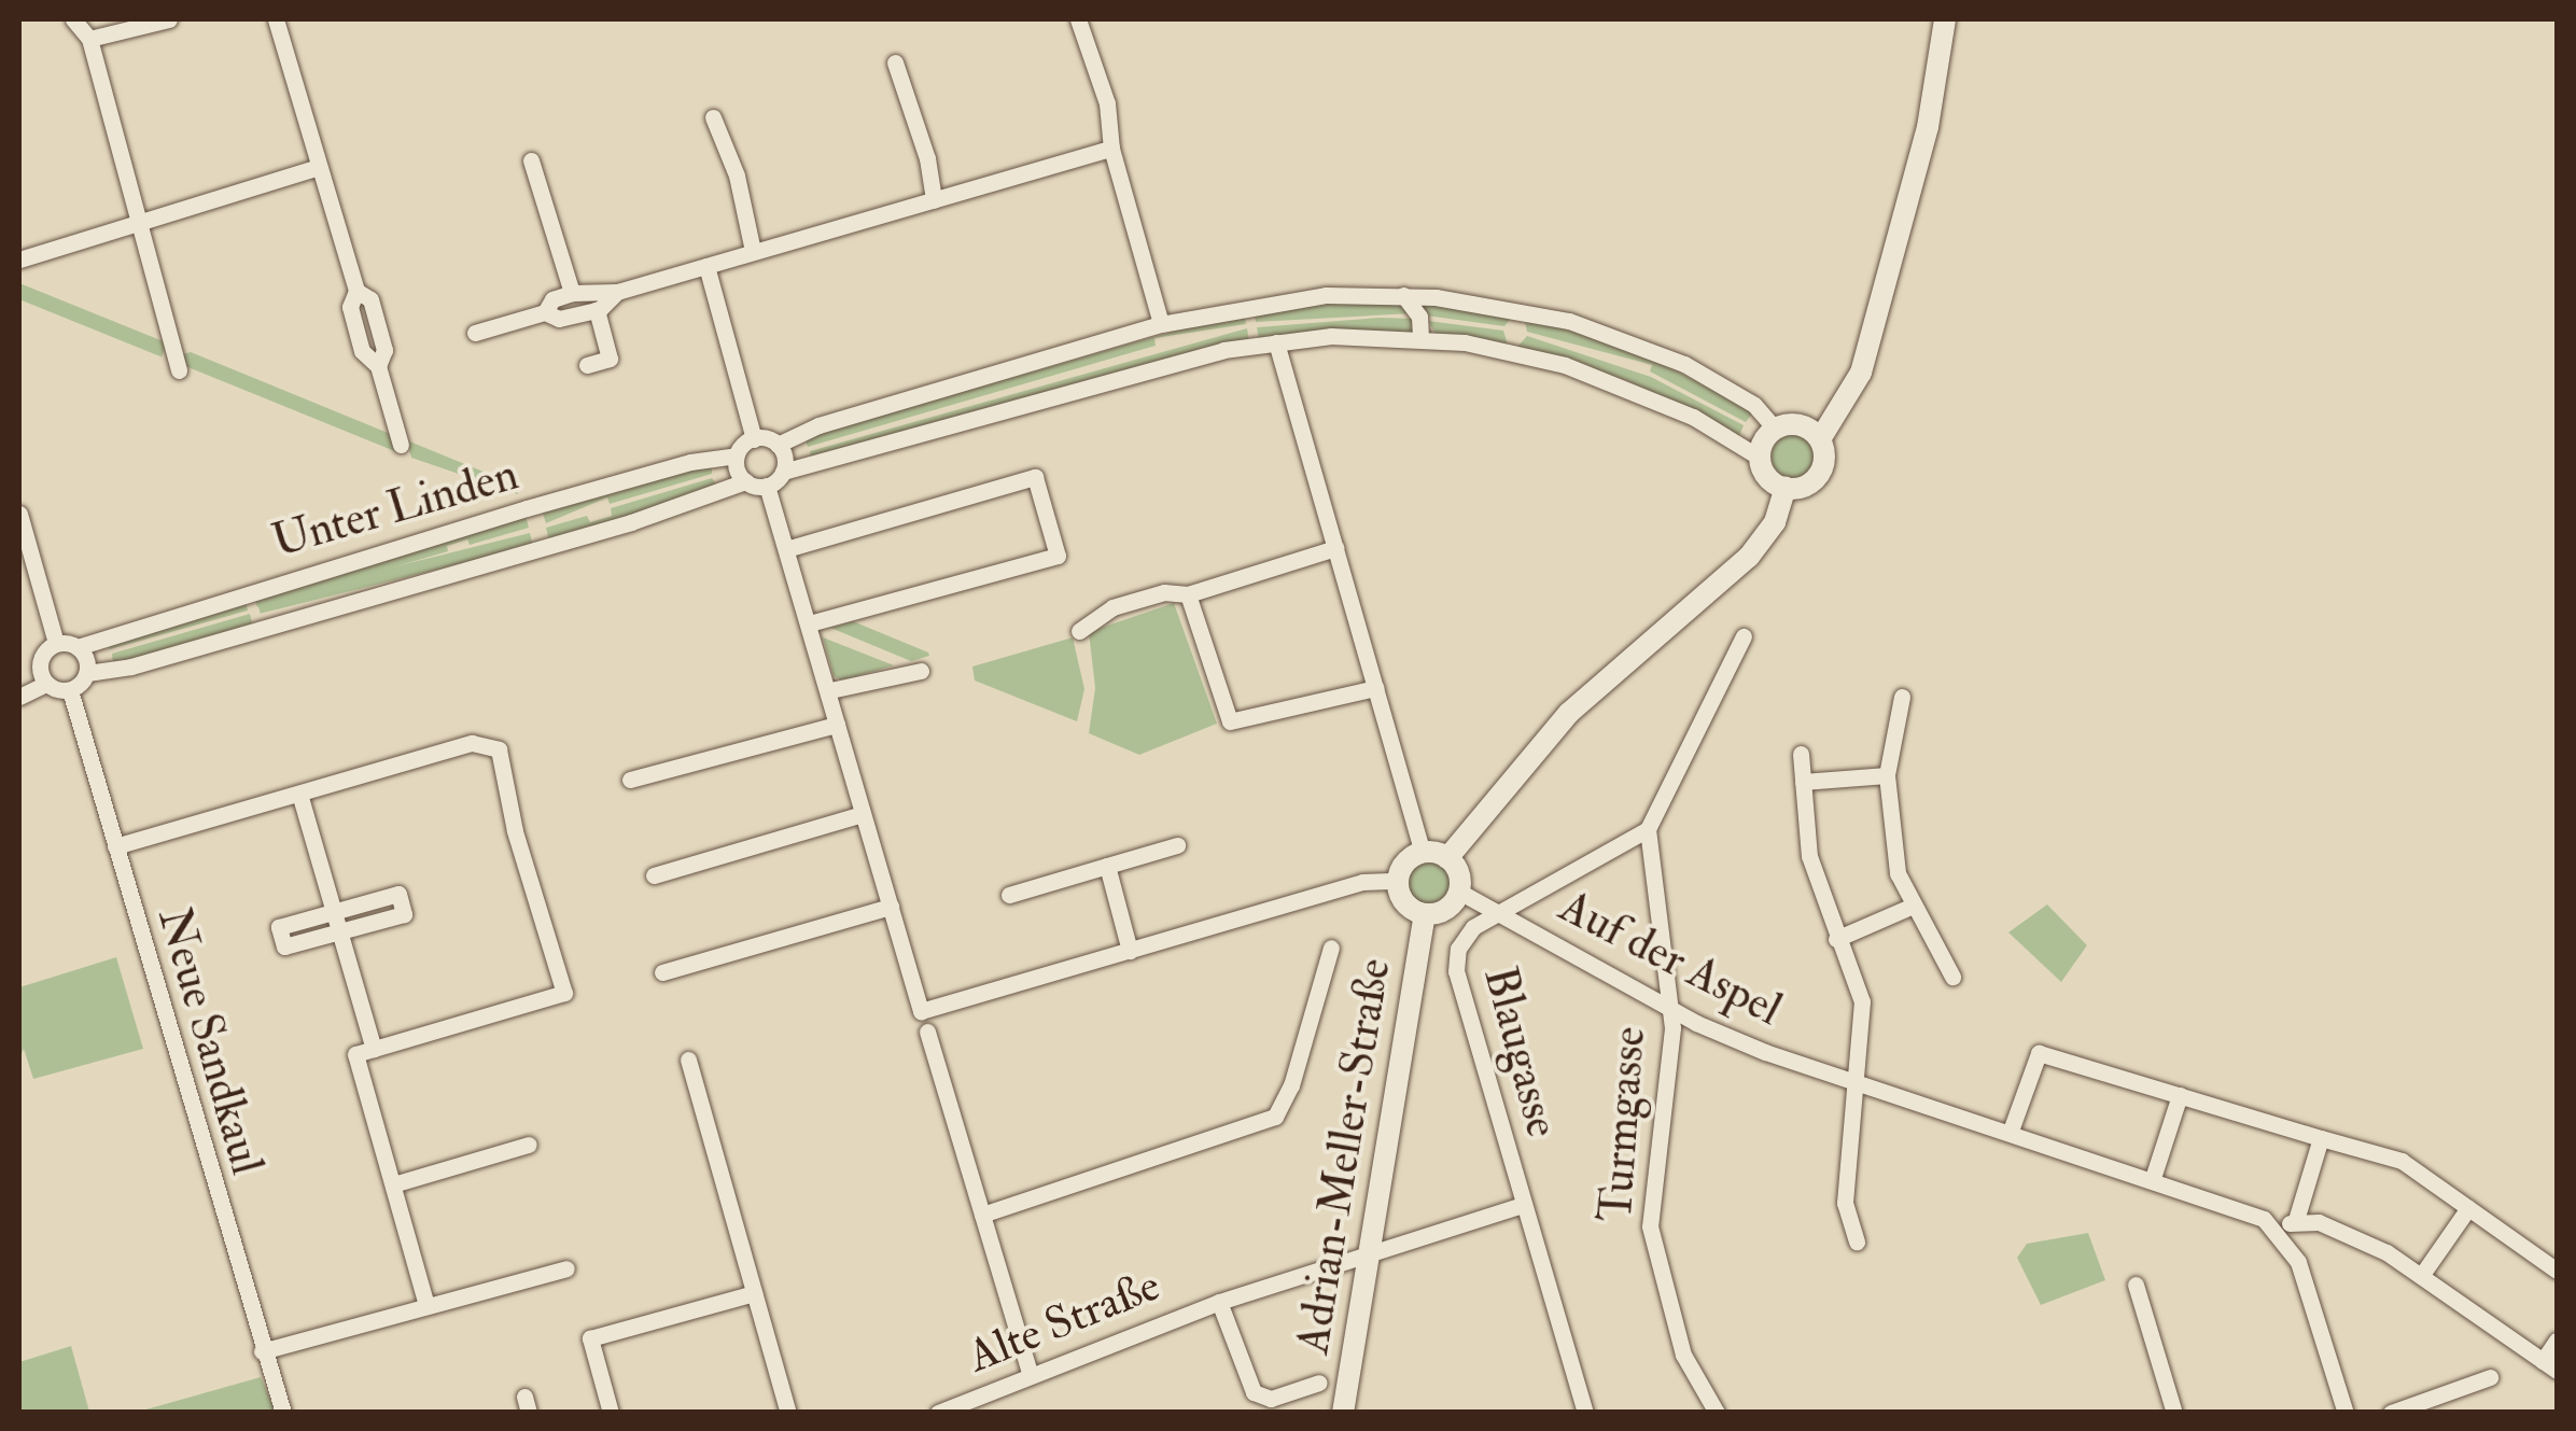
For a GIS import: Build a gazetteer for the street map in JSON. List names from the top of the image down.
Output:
{
  "streets": {
    "street": [
      "Unter Linden",
      "Auf der Aspel",
      "Neue Sandkaul",
      "Blaugasse",
      "Turmgasse",
      "Adrian-Meller-Straße",
      "Alte Straße"
    ]
  },
  "crossings": [
    ["Unter Linden", "Neue Sandkaul"],
    ["Auf der Aspel", "Blaugasse"],
    ["Auf der Aspel", "Turmgasse"],
    ["Auf der Aspel", "Adrian-Meller-Straße"],
    ["Blaugasse", "Turmgasse"],
    ["Blaugasse", "Alte Straße"],
    ["Adrian-Meller-Straße", "Alte Straße"]
  ]
}
